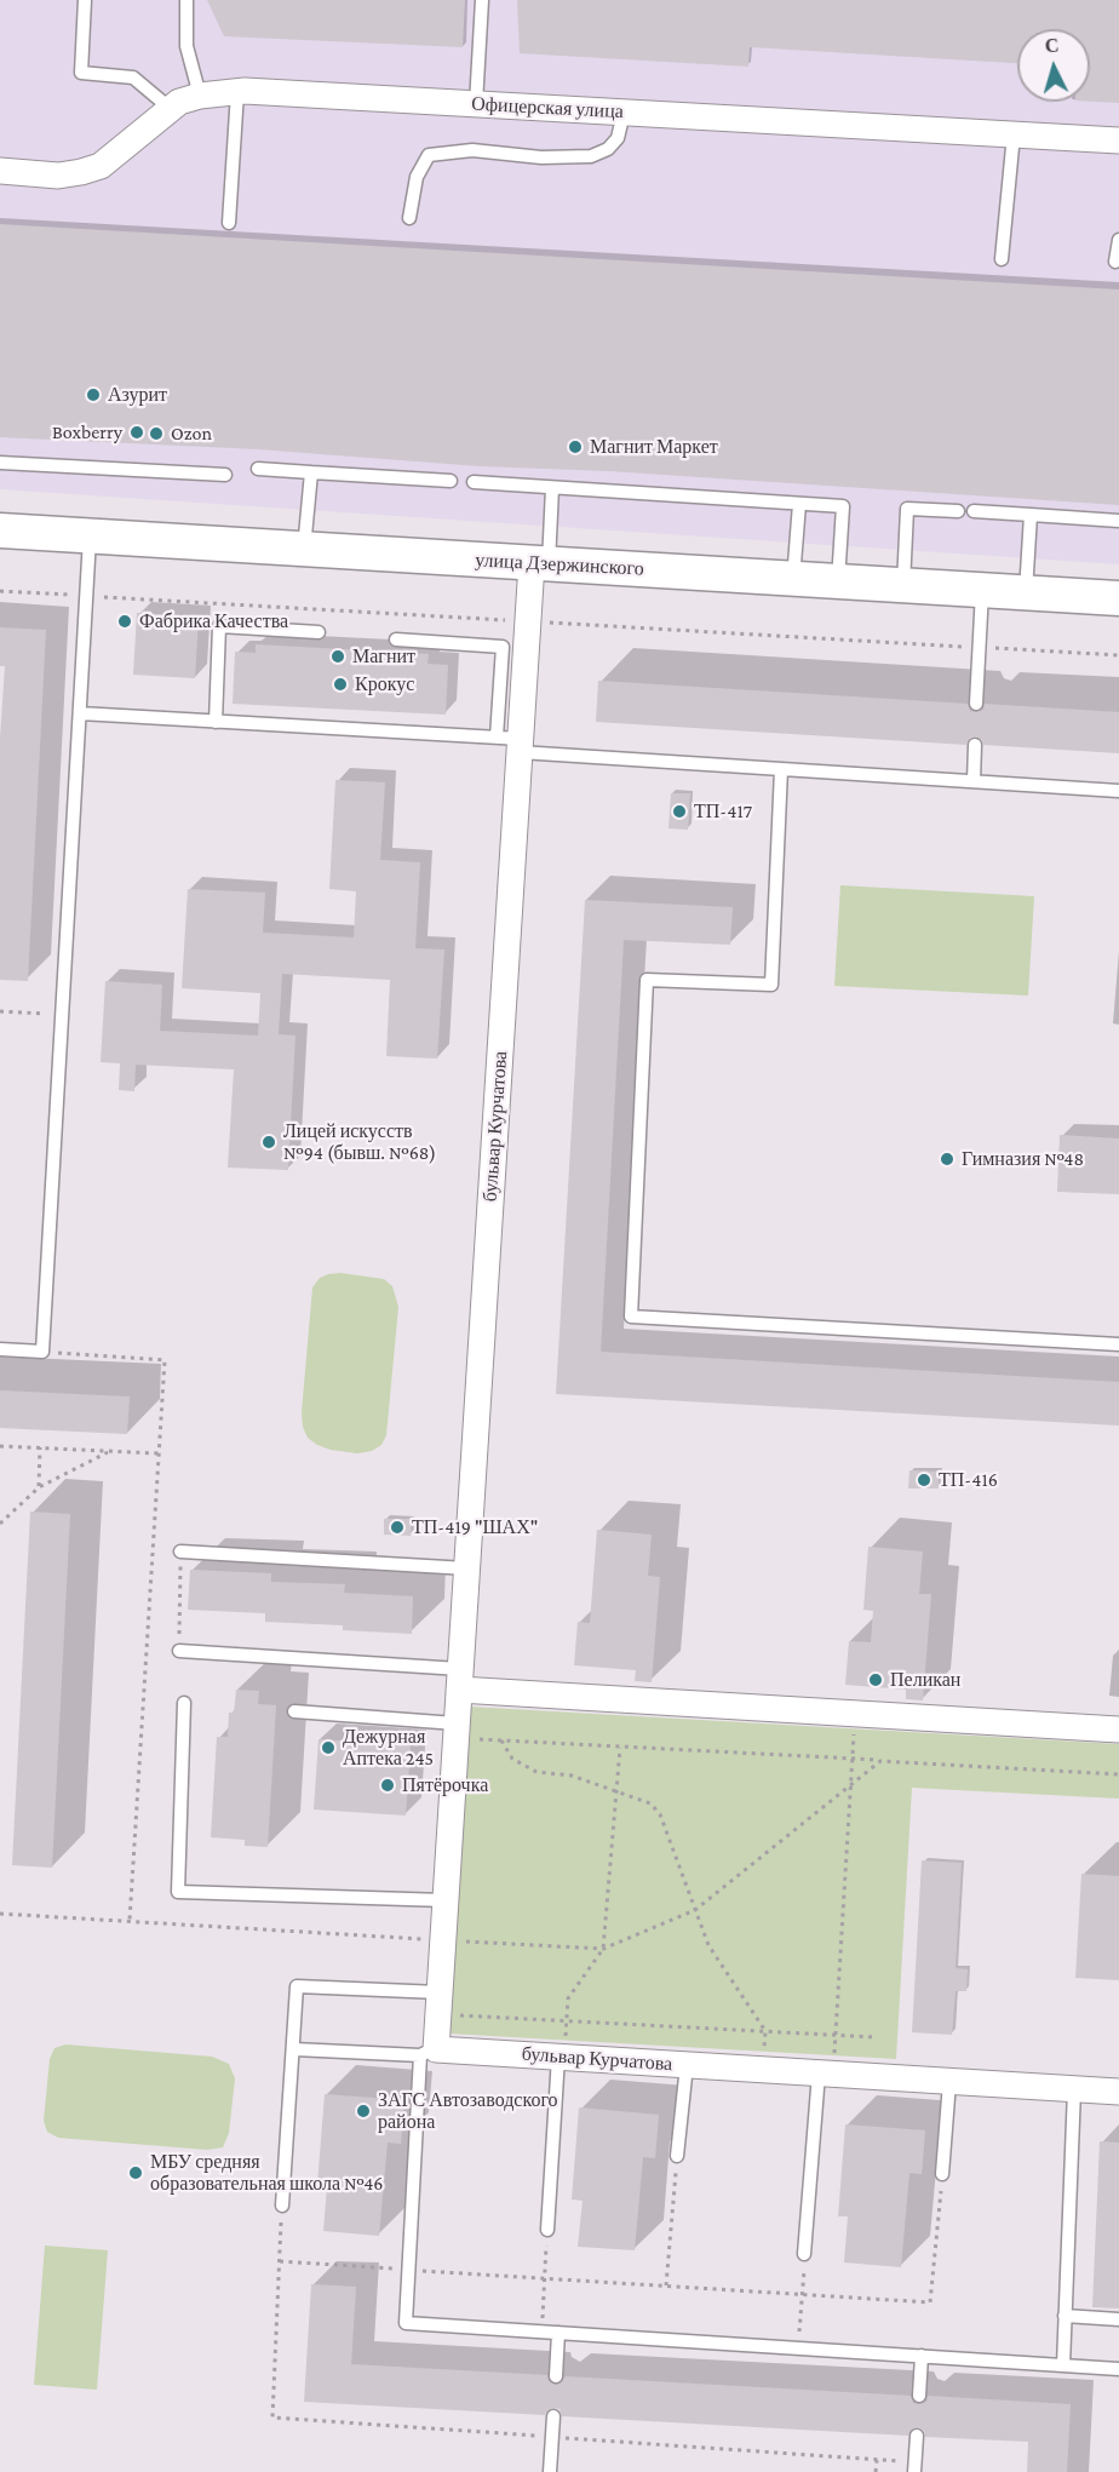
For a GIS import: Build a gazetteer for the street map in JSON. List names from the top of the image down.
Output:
{
  "streets": {
    "main road": ["улица Дзержинского"],
    "street": ["Офицерская улица", "бульвар Курчатова"]
  },
  "crossings": [
    ["улица Дзержинского", "бульвар Курчатова"]
  ],
  "places": [
    "Азурит",
    "Boxberry",
    "Ozon",
    "Магнит Маркет",
    "Фабрика Качества",
    "Магнит",
    "Крокус",
    "ТП-417",
    "Лицей искусств №94 (бывш. №68)",
    "Гимназия №48",
    "ТП-416",
    "ТП-419 \"ШАХ\"",
    "Пеликан",
    "Дежурная Аптека 245",
    "Пятёрочка",
    "ЗАГС Автозаводского района",
    "МБУ средняя образовательная школа №46"
  ],
  "north": "top"
}
